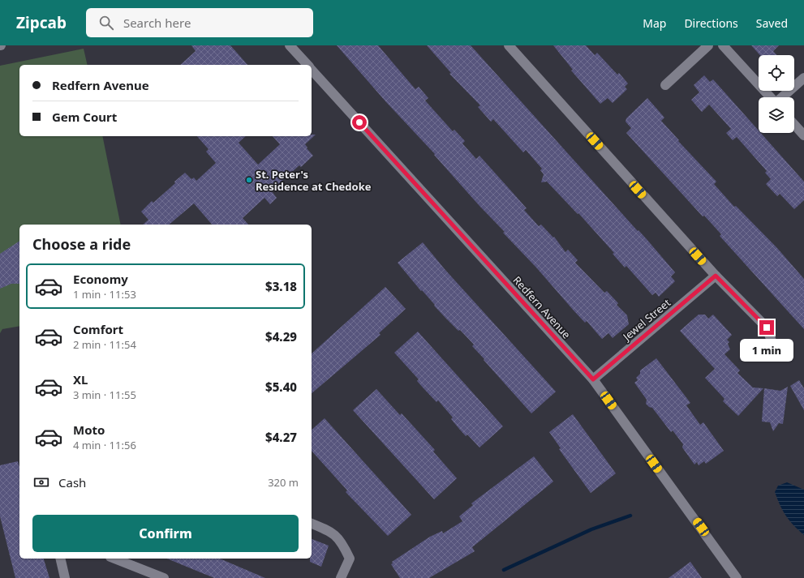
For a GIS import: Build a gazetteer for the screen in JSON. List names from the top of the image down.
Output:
{
  "streets": {
    "street": ["Redfern Avenue", "Jewel Street"]
  },
  "crossings": [
    ["Redfern Avenue", "Jewel Street"]
  ],
  "places": ["St. Peter's Residence at Chedoke"],
  "page": {
    "header": "Zipcab",
    "search": "Search here",
    "nav": ["Map", "Directions", "Saved"],
    "banner": ["Redfern Avenue", "Gem Court"],
    "heading": "Choose a ride",
    "list": [
      {
        "name": "Economy",
        "note": "1 min · 11:53",
        "value": "$3.18"
      },
      {
        "name": "Comfort",
        "note": "2 min · 11:54",
        "value": "$4.29"
      },
      {
        "name": "XL",
        "note": "3 min · 11:55",
        "value": "$5.40"
      },
      {
        "name": "Moto",
        "note": "4 min · 11:56",
        "value": "$4.27"
      }
    ],
    "bubble": "1 min",
    "pay": ["Cash", "320 m"],
    "buttons": "Confirm"
  }
}
